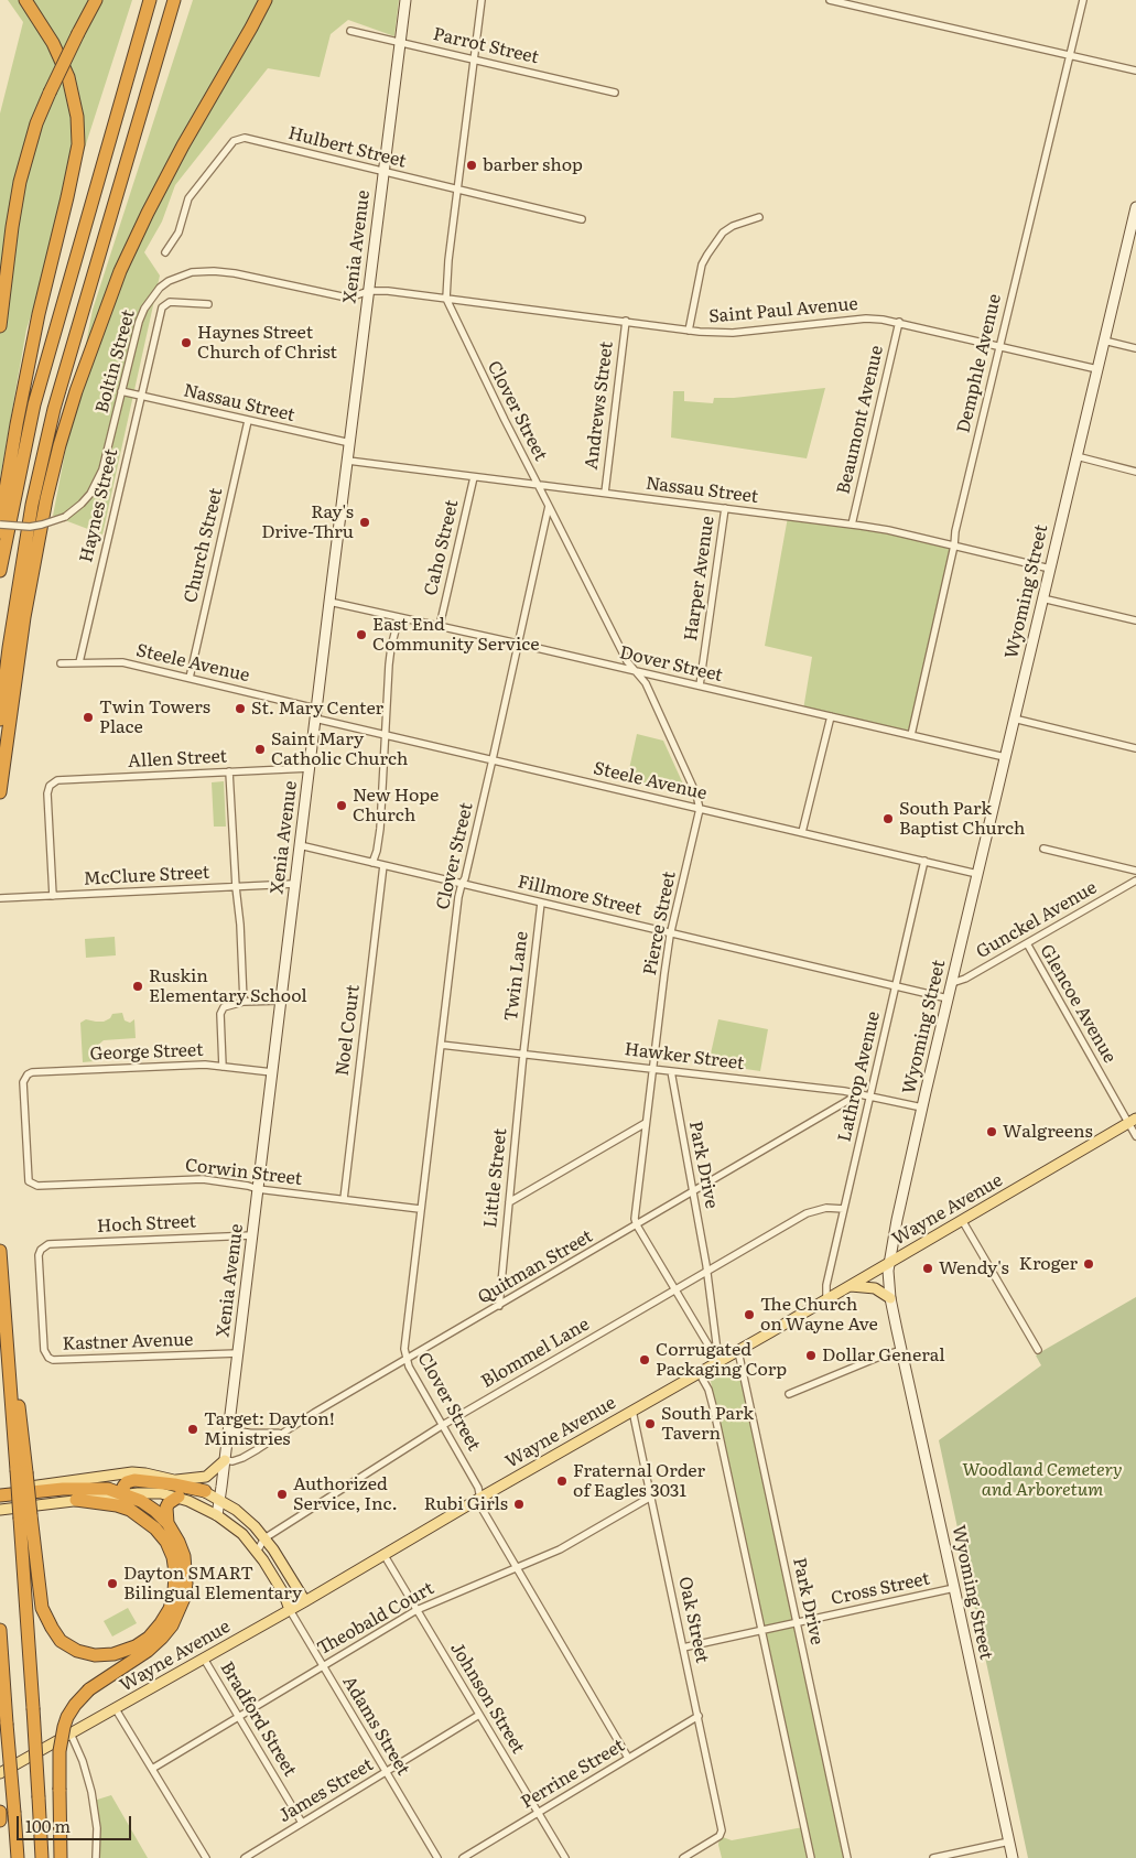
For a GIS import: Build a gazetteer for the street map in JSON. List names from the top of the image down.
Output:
{
  "streets": {
    "main road": ["Wayne Avenue"],
    "street": [
      "Parrot Street",
      "Hulbert Street",
      "Xenia Avenue",
      "Saint Paul Avenue",
      "Boltin Street",
      "Demphle Avenue",
      "Nassau Street",
      "Andrews Street",
      "Clover Street",
      "Beaumont Avenue",
      "Haynes Street",
      "Church Street",
      "Caho Street",
      "Harper Avenue",
      "Wyoming Street",
      "Steele Avenue",
      "Dover Street",
      "Allen Street",
      "McClure Street",
      "Fillmore Street",
      "Gunckel Avenue",
      "Pierce Street",
      "Twin Lane",
      "Glencoe Avenue",
      "Noel Court",
      "George Street",
      "Hawker Street",
      "Lathrop Avenue",
      "Park Drive",
      "Corwin Street",
      "Little Street",
      "Hoch Street",
      "Quitman Street",
      "Kastner Avenue",
      "Blommel Lane",
      "Cross Street",
      "Theobald Court",
      "Oak Street",
      "Johnson Street",
      "Bradford Street",
      "Adams Street",
      "Perrine Street",
      "James Street"
    ]
  },
  "crossings": [
    ["Parrot Street", "Xenia Avenue"],
    ["Parrot Street", "Clover Street"],
    ["Hulbert Street", "Xenia Avenue"],
    ["Hulbert Street", "Clover Street"],
    ["Xenia Avenue", "Saint Paul Avenue"],
    ["Xenia Avenue", "Boltin Street"],
    ["Xenia Avenue", "Nassau Street"],
    ["Xenia Avenue", "Steele Avenue"],
    ["Xenia Avenue", "Dover Street"],
    ["Xenia Avenue", "Allen Street"],
    ["Xenia Avenue", "McClure Street"],
    ["Xenia Avenue", "Fillmore Street"],
    ["Xenia Avenue", "George Street"],
    ["Xenia Avenue", "Corwin Street"],
    ["Xenia Avenue", "Hoch Street"],
    ["Xenia Avenue", "Quitman Street"],
    ["Xenia Avenue", "Kastner Avenue"],
    ["Saint Paul Avenue", "Boltin Street"],
    ["Saint Paul Avenue", "Demphle Avenue"],
    ["Saint Paul Avenue", "Andrews Street"],
    ["Saint Paul Avenue", "Clover Street"],
    ["Saint Paul Avenue", "Beaumont Avenue"],
    ["Saint Paul Avenue", "Wyoming Street"],
    ["Boltin Street", "Nassau Street"],
    ["Demphle Avenue", "Nassau Street"],
    ["Demphle Avenue", "Dover Street"],
    ["Nassau Street", "Andrews Street"],
    ["Nassau Street", "Clover Street"],
    ["Nassau Street", "Beaumont Avenue"],
    ["Nassau Street", "Haynes Street"],
    ["Nassau Street", "Church Street"],
    ["Nassau Street", "Caho Street"],
    ["Nassau Street", "Harper Avenue"],
    ["Nassau Street", "Wyoming Street"],
    ["Clover Street", "Steele Avenue"],
    ["Clover Street", "Dover Street"],
    ["Clover Street", "Fillmore Street"],
    ["Clover Street", "Hawker Street"],
    ["Clover Street", "Corwin Street"],
    ["Clover Street", "Wayne Avenue"],
    ["Clover Street", "Quitman Street"],
    ["Clover Street", "Blommel Lane"],
    ["Clover Street", "Theobald Court"],
    ["Clover Street", "Perrine Street"],
    ["Haynes Street", "Steele Avenue"],
    ["Church Street", "Steele Avenue"],
    ["Caho Street", "Dover Street"],
    ["Harper Avenue", "Dover Street"],
    ["Wyoming Street", "Steele Avenue"],
    ["Wyoming Street", "Dover Street"],
    ["Wyoming Street", "Fillmore Street"],
    ["Wyoming Street", "Gunckel Avenue"],
    ["Wyoming Street", "Hawker Street"],
    ["Wyoming Street", "Wayne Avenue"],
    ["Wyoming Street", "Cross Street"],
    ["Steele Avenue", "Pierce Street"],
    ["Steele Avenue", "Lathrop Avenue"],
    ["Allen Street", "McClure Street"],
    ["Fillmore Street", "Pierce Street"],
    ["Fillmore Street", "Twin Lane"],
    ["Fillmore Street", "Noel Court"],
    ["Fillmore Street", "Lathrop Avenue"],
    ["Gunckel Avenue", "Glencoe Avenue"],
    ["Pierce Street", "Hawker Street"],
    ["Pierce Street", "Quitman Street"],
    ["Twin Lane", "Hawker Street"],
    ["Twin Lane", "Little Street"],
    ["Glencoe Avenue", "Wayne Avenue"],
    ["Noel Court", "Corwin Street"],
    ["George Street", "Corwin Street"],
    ["Hawker Street", "Lathrop Avenue"],
    ["Hawker Street", "Park Drive"],
    ["Hawker Street", "Little Street"],
    ["Hawker Street", "Quitman Street"],
    ["Lathrop Avenue", "Wayne Avenue"],
    ["Lathrop Avenue", "Blommel Lane"],
    ["Park Drive", "Wayne Avenue"],
    ["Park Drive", "Quitman Street"],
    ["Park Drive", "Blommel Lane"],
    ["Park Drive", "Cross Street"],
    ["Little Street", "Quitman Street"],
    ["Wayne Avenue", "Oak Street"],
    ["Wayne Avenue", "Johnson Street"],
    ["Wayne Avenue", "Bradford Street"],
    ["Wayne Avenue", "Adams Street"],
    ["Hoch Street", "Kastner Avenue"],
    ["Cross Street", "Oak Street"],
    ["Theobald Court", "Oak Street"],
    ["Theobald Court", "Johnson Street"],
    ["Theobald Court", "Bradford Street"],
    ["Theobald Court", "Adams Street"],
    ["Oak Street", "Perrine Street"],
    ["Johnson Street", "Perrine Street"],
    ["Johnson Street", "James Street"],
    ["Bradford Street", "James Street"],
    ["Adams Street", "James Street"]
  ],
  "parks": ["Woodland Cemetery and Arboretum"],
  "places": [
    "barber shop",
    "Haynes Street Church of Christ",
    "Ray's Drive-Thru",
    "East End Community Service",
    "St. Mary Center",
    "Twin Towers Place",
    "Saint Mary Catholic Church",
    "New Hope Church",
    "South Park Baptist Church",
    "Ruskin Elementary School",
    "Walgreens",
    "Kroger",
    "Wendy's",
    "The Church on Wayne Ave",
    "Dollar General",
    "Corrugated Packaging Corp",
    "South Park Tavern",
    "Target: Dayton! Ministries",
    "Fraternal Order of Eagles 3031",
    "Authorized Service, Inc.",
    "Rubi Girls",
    "Dayton SMART Bilingual Elementary"
  ],
  "scale_bar": "100 m"
}
